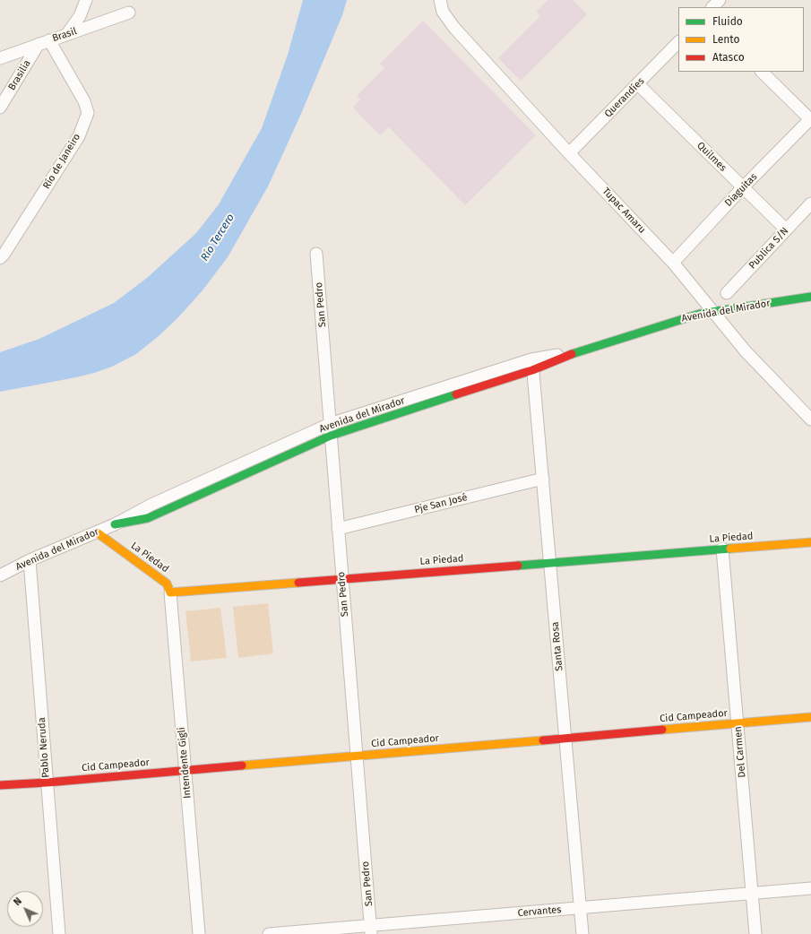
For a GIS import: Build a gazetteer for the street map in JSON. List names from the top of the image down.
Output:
{
  "streets": {
    "street": [
      "Brasil",
      "Brasilia",
      "Querandíes",
      "Quilmes",
      "Río de Janeiro",
      "Diaguitas",
      "Tupac Amaru",
      "Publica S/N",
      "San Pedro",
      "Avenida del Mirador",
      "Pje San José",
      "La Piedad",
      "Santa Rosa",
      "Cid Campeador",
      "Pablo Neruda",
      "Del Carmen",
      "Intendente Gigli",
      "Cervantes"
    ]
  },
  "crossings": [
    ["Brasil", "Brasilia"],
    ["Brasil", "Río de Janeiro"],
    ["Brasilia", "Río de Janeiro"],
    ["Querandíes", "Quilmes"],
    ["Querandíes", "Tupac Amaru"],
    ["Quilmes", "Diaguitas"],
    ["Quilmes", "Publica S/N"],
    ["Diaguitas", "Tupac Amaru"],
    ["Tupac Amaru", "Avenida del Mirador"],
    ["San Pedro", "Avenida del Mirador"],
    ["San Pedro", "Pje San José"],
    ["San Pedro", "La Piedad"],
    ["San Pedro", "Cid Campeador"],
    ["San Pedro", "Cervantes"],
    ["Avenida del Mirador", "La Piedad"],
    ["Avenida del Mirador", "Santa Rosa"],
    ["Avenida del Mirador", "Pablo Neruda"],
    ["Pje San José", "Santa Rosa"],
    ["La Piedad", "Santa Rosa"],
    ["La Piedad", "Del Carmen"],
    ["La Piedad", "Intendente Gigli"],
    ["Santa Rosa", "Cid Campeador"],
    ["Santa Rosa", "Cervantes"],
    ["Cid Campeador", "Pablo Neruda"],
    ["Cid Campeador", "Del Carmen"],
    ["Cid Campeador", "Intendente Gigli"],
    ["Del Carmen", "Cervantes"]
  ],
  "water": ["Río Tercero"],
  "legend": ["Fluido", "Lento", "Atasco"],
  "north": "top left"
}
